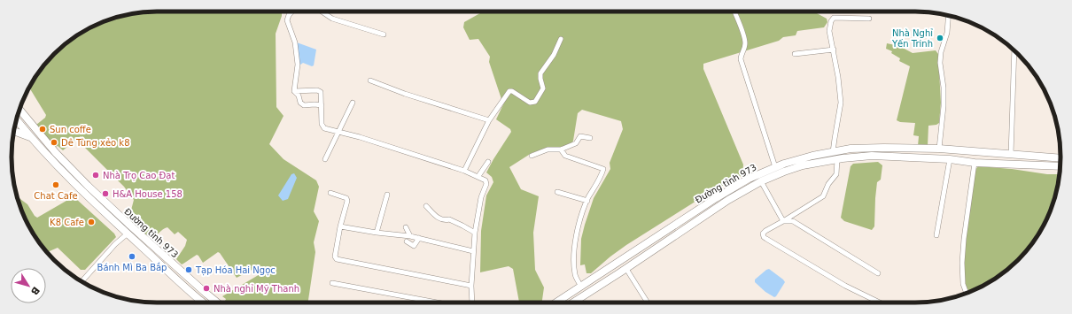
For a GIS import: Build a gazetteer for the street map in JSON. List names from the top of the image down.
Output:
{
  "streets": {
    "main road": ["Đường tỉnh 973"]
  },
  "places": [
    "Nhà Nghỉ Yến Trinh",
    "Sun coffe",
    "Dê Tùng xẻo k8",
    "Nhà Trọ Cao Đạt",
    "Chat Cafe",
    "H&A House 158",
    "K8 Cafe",
    "Bánh Mì Ba Bắp",
    "Tạp Hóa Hai Ngọc",
    "Nhà nghỉ Mỹ Thanh"
  ],
  "north": "bottom right"
}
